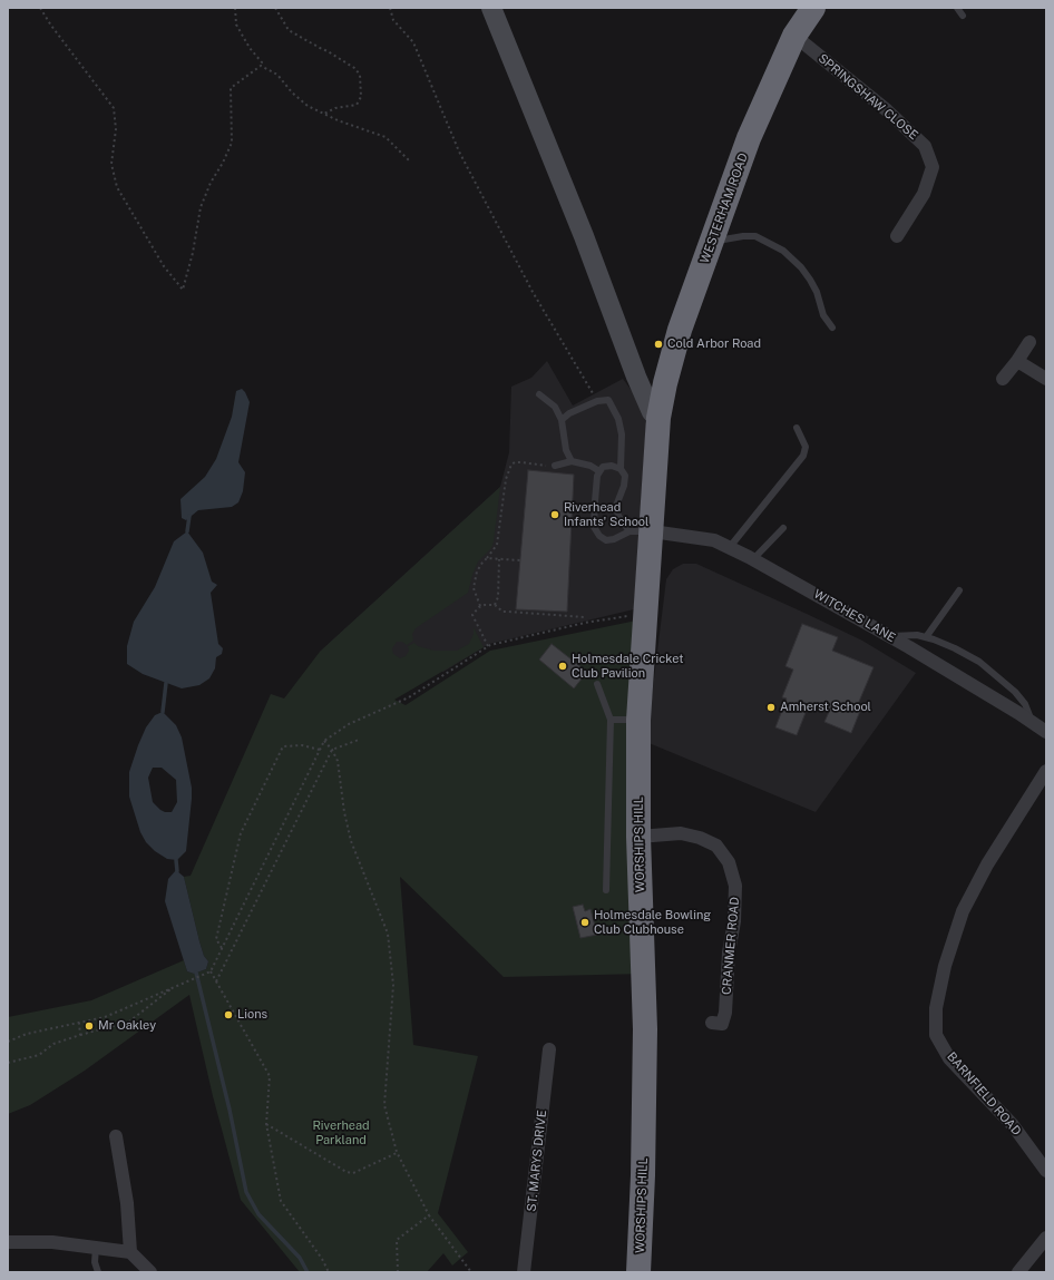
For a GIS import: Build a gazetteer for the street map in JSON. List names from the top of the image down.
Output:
{
  "streets": {
    "highway": ["WESTERHAM ROAD", "WORSHIPS HILL"],
    "street": [
      "SPRINGSHAW CLOSE",
      "WITCHES LANE",
      "CRANMER ROAD",
      "BARNFIELD ROAD",
      "ST. MARYS DRIVE"
    ]
  },
  "crossings": [
    ["SPRINGSHAW CLOSE", "WESTERHAM ROAD"],
    ["WESTERHAM ROAD", "WORSHIPS HILL"],
    ["WITCHES LANE", "WORSHIPS HILL"],
    ["WORSHIPS HILL", "CRANMER ROAD"]
  ],
  "parks": ["Riverhead Parkland"],
  "places": [
    "Cold Arbor Road",
    "Riverhead Infants' School",
    "Holmesdale Cricket Club Pavilion",
    "Amherst School",
    "Holmesdale Bowling Club Clubhouse",
    "Lions",
    "Mr Oakley"
  ]
}
